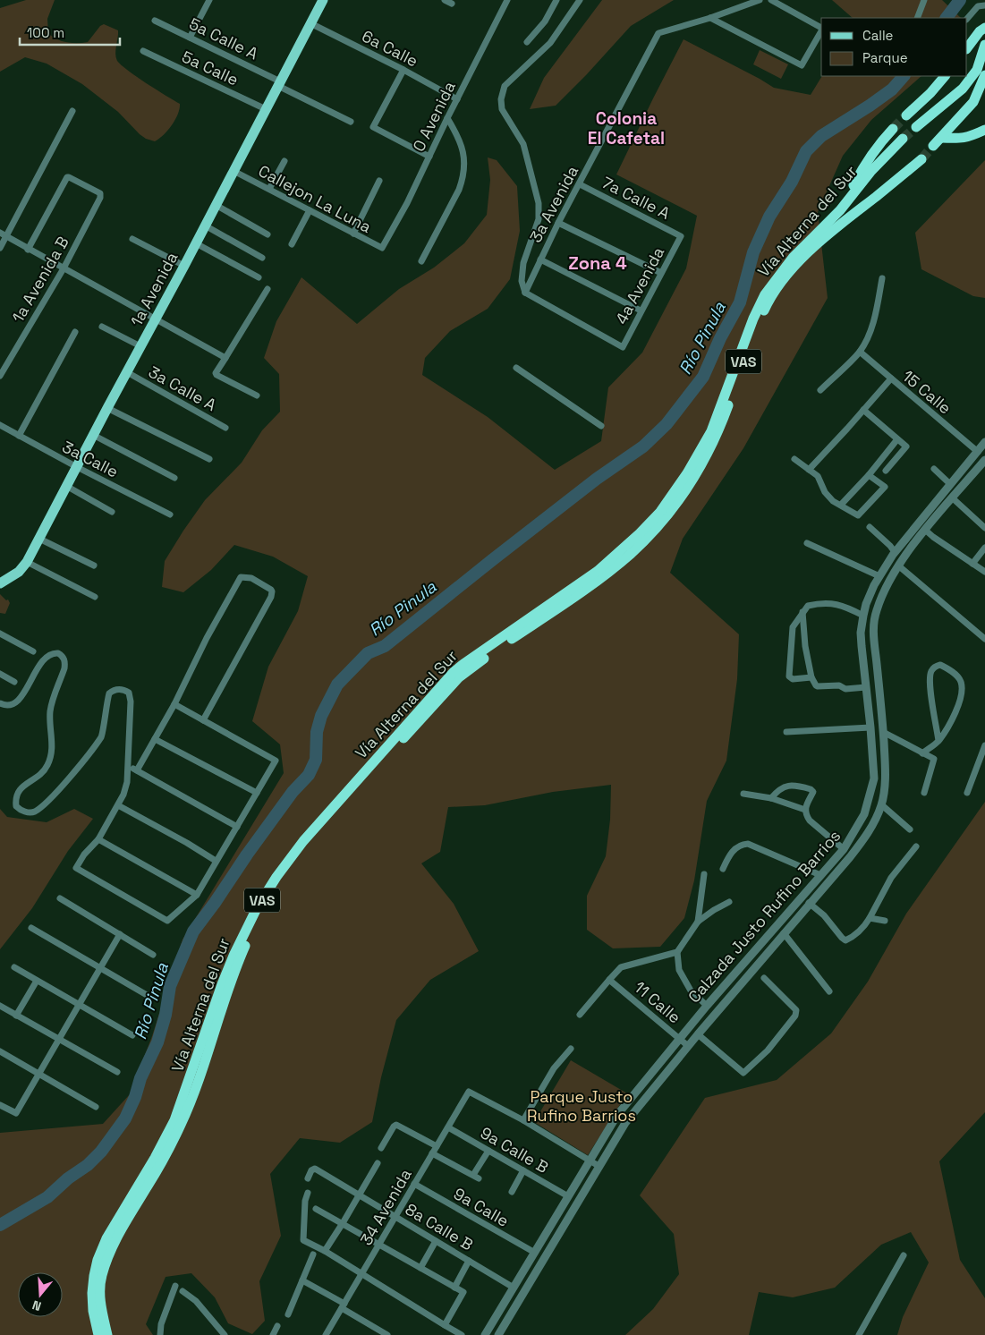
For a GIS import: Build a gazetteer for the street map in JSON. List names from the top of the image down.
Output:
{
  "streets": {
    "highway": ["Vía Alterna del Sur", "VAS"],
    "main road": ["1a Avenida"],
    "street": [
      "5a Calle A",
      "6a Calle",
      "5a Calle",
      "0 Avenida",
      "7a Calle A",
      "Callejon La Luna",
      "3a Avenida",
      "1a Avenida B",
      "4a Avenida",
      "3a Calle A",
      "15 Calle",
      "3a Calle",
      "Calzada Justo Rufino Barrios",
      "11 Calle",
      "9a Calle B",
      "34 Avenida",
      "9a Calle",
      "8a Calle B"
    ]
  },
  "crossings": [
    ["5a Calle A", "1a Avenida"],
    ["6a Calle", "0 Avenida"],
    ["6a Calle", "1a Avenida"],
    ["5a Calle", "1a Avenida"],
    ["0 Avenida", "Callejon La Luna"],
    ["7a Calle A", "3a Avenida"],
    ["7a Calle A", "4a Avenida"],
    ["Callejon La Luna", "1a Avenida"],
    ["3a Avenida", "4a Avenida"],
    ["1a Avenida", "3a Calle A"],
    ["1a Avenida", "3a Calle"],
    ["15 Calle", "Calzada Justo Rufino Barrios"],
    ["Calzada Justo Rufino Barrios", "11 Calle"],
    ["Calzada Justo Rufino Barrios", "9a Calle B"],
    ["Calzada Justo Rufino Barrios", "9a Calle"],
    ["Calzada Justo Rufino Barrios", "8a Calle B"],
    ["9a Calle B", "34 Avenida"],
    ["34 Avenida", "9a Calle"],
    ["34 Avenida", "8a Calle B"]
  ],
  "districts": ["Colonia El Cafetal", "Zona 4"],
  "water": ["Río Pinula"],
  "parks": ["Parque Justo Rufino Barrios"],
  "legend": ["Calle", "Parque"],
  "scale_bar": "100 m",
  "north": "bottom"
}
